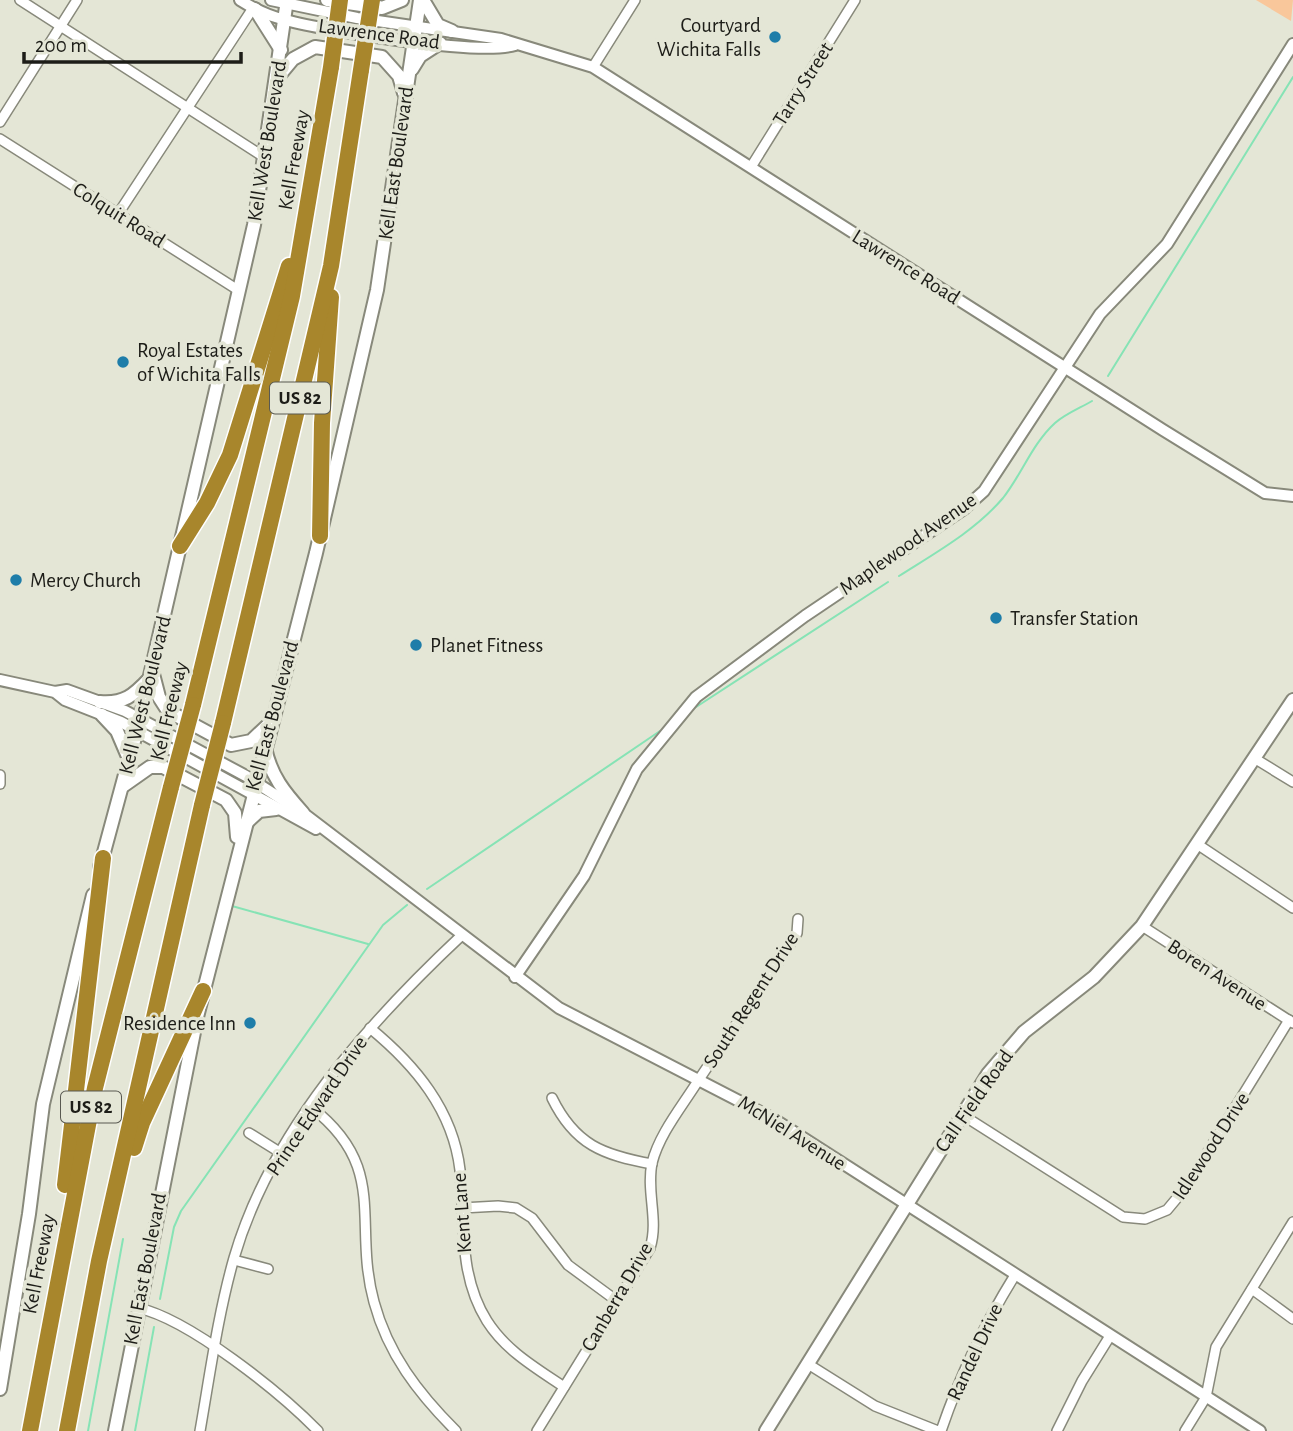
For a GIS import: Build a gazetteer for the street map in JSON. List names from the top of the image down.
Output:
{
  "streets": {
    "highway": ["Kell Freeway", "US 82"],
    "main road": ["Kell West Boulevard", "Kell East Boulevard", "Call Field Road"],
    "street": [
      "Lawrence Road",
      "Tarry Street",
      "Colquit Road",
      "Maplewood Avenue",
      "Boren Avenue",
      "South Regent Drive",
      "Prince Edward Drive",
      "McNiel Avenue",
      "Idlewood Drive",
      "Kent Lane",
      "Canberra Drive",
      "Randel Drive"
    ]
  },
  "crossings": [
    ["Lawrence Road", "Tarry Street"],
    ["Lawrence Road", "Kell West Boulevard"],
    ["Lawrence Road", "Kell East Boulevard"],
    ["Lawrence Road", "Maplewood Avenue"],
    ["Kell West Boulevard", "Colquit Road"],
    ["Kell West Boulevard", "McNiel Avenue"],
    ["Kell East Boulevard", "McNiel Avenue"],
    ["Maplewood Avenue", "McNiel Avenue"],
    ["Boren Avenue", "Call Field Road"],
    ["Boren Avenue", "Idlewood Drive"],
    ["South Regent Drive", "McNiel Avenue"],
    ["South Regent Drive", "Canberra Drive"],
    ["Call Field Road", "McNiel Avenue"],
    ["Call Field Road", "Idlewood Drive"],
    ["Prince Edward Drive", "McNiel Avenue"],
    ["Prince Edward Drive", "Kent Lane"],
    ["McNiel Avenue", "Canberra Drive"],
    ["McNiel Avenue", "Randel Drive"],
    ["Kent Lane", "Canberra Drive"]
  ],
  "places": [
    "Courtyard Wichita Falls",
    "Royal Estates of Wichita Falls",
    "Mercy Church",
    "Transfer Station",
    "Planet Fitness",
    "Residence Inn"
  ],
  "scale_bar": "200 m"
}
